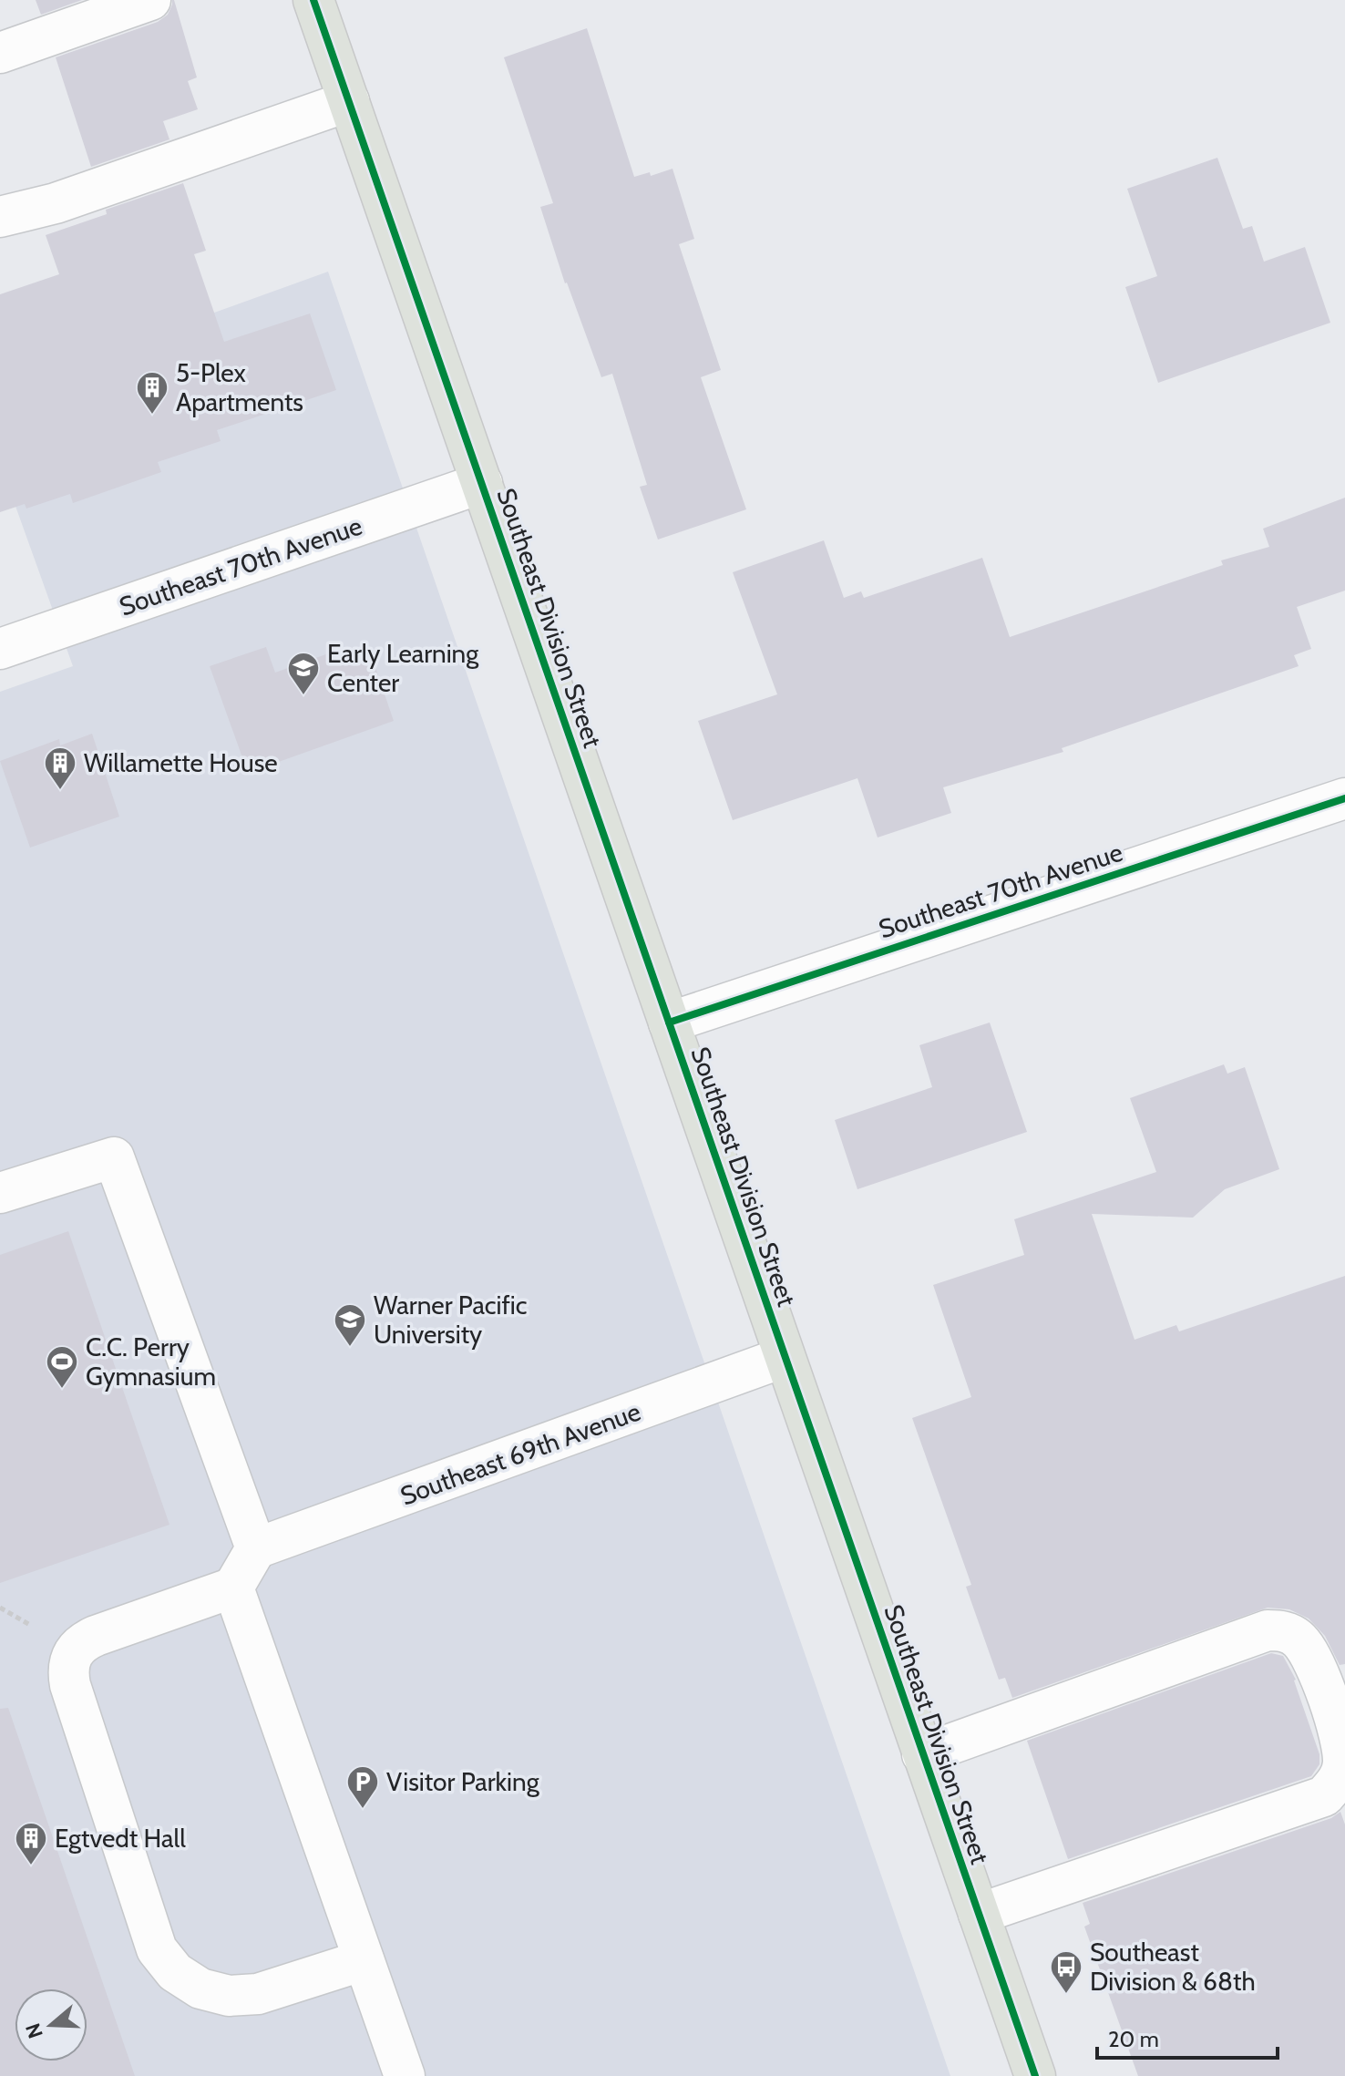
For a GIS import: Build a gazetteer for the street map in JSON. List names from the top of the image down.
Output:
{
  "streets": {
    "main road": ["Southeast Division Street"],
    "street": ["Southeast 70th Avenue", "Southeast 69th Avenue"]
  },
  "crossings": [
    ["Southeast 70th Avenue", "Southeast Division Street"],
    ["Southeast Division Street", "Southeast 69th Avenue"]
  ],
  "places": {
    "building": ["5-Plex Apartments", "Willamette House", "Egtvedt Hall"],
    "school or university": ["Early Learning Center", "Warner Pacific University"],
    "sports": ["C.C. Perry Gymnasium"],
    "parking": ["Visitor Parking"],
    "bus stop": ["Southeast Division & 68th"]
  },
  "scale_bar": "20 m",
  "north": "left"
}
